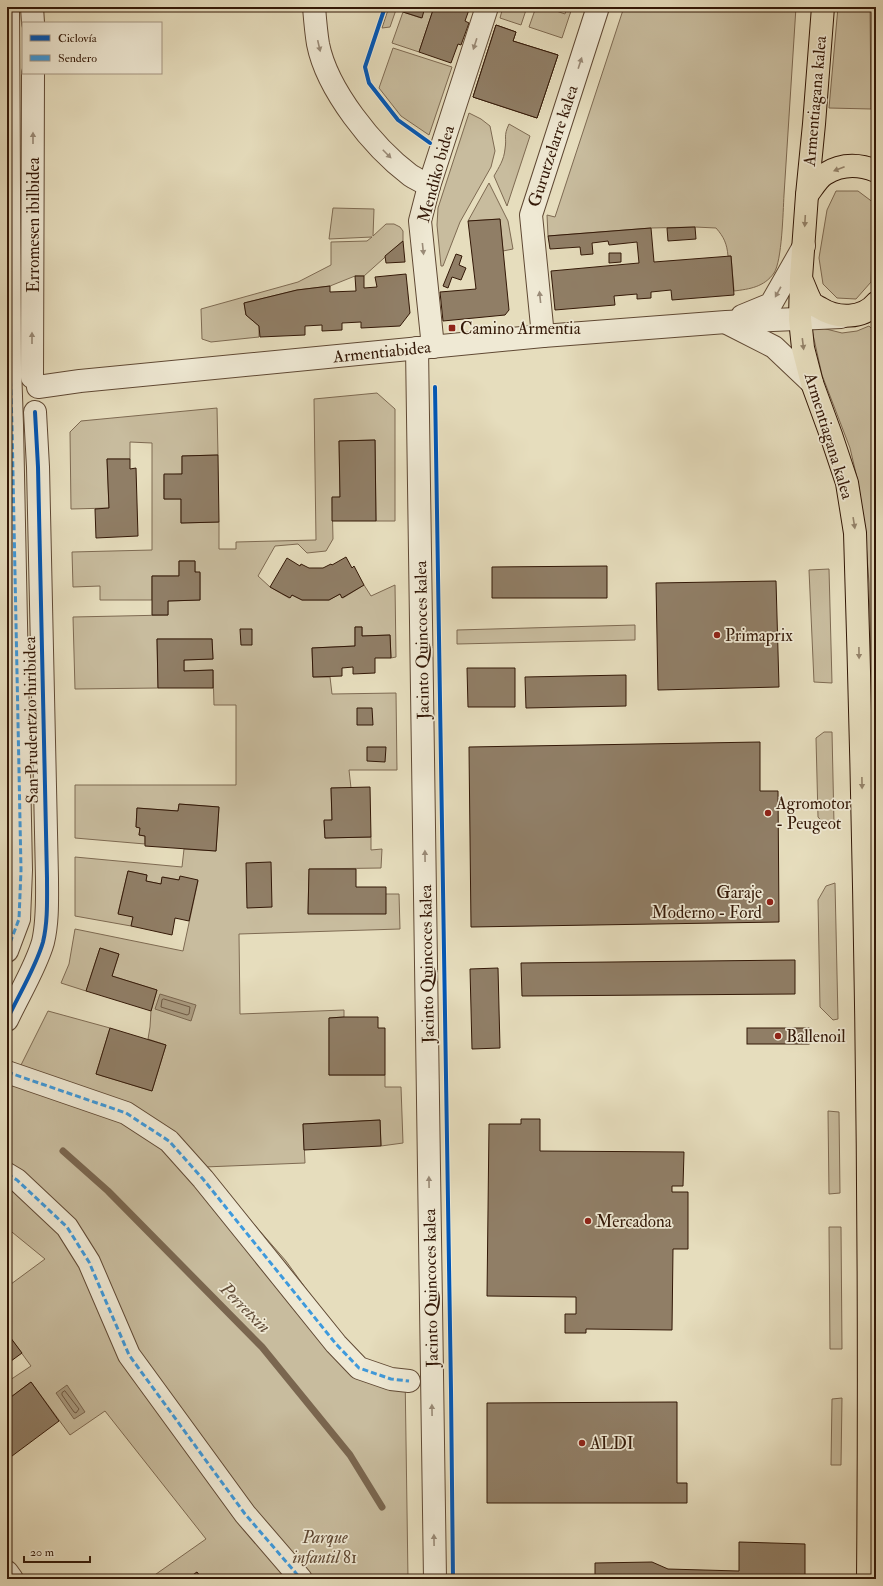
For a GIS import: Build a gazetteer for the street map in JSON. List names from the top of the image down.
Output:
{
  "streets": {
    "main road": ["Armentiagana kalea"],
    "street": [
      "Gurutzelarre kalea",
      "Mendiko bidea",
      "Erromesen ibilbidea",
      "Armentiabidea",
      "Jacinto Quincoces kalea",
      "San Prudentzio hiribidea"
    ]
  },
  "crossings": [
    ["Armentiagana kalea", "Armentiabidea"],
    ["Gurutzelarre kalea", "Armentiabidea"],
    ["Mendiko bidea", "Armentiabidea"],
    ["Mendiko bidea", "Jacinto Quincoces kalea"],
    ["Erromesen ibilbidea", "Armentiabidea"],
    ["Erromesen ibilbidea", "San Prudentzio hiribidea"],
    ["Armentiabidea", "Jacinto Quincoces kalea"]
  ],
  "one_way": [
    "Armentiagana kalea",
    "Gurutzelarre kalea",
    "Mendiko bidea",
    "Jacinto Quincoces kalea"
  ],
  "water": ["Perretxin"],
  "parks": ["Parque infantil 81"],
  "places": {
    "transit": ["Camino Armentia"],
    "other": [
      "Primaprix",
      "Agromotor - Peugeot",
      "Garaje Moderno - Ford",
      "Ballenoil",
      "Mercadona",
      "ALDI"
    ]
  },
  "legend": ["Ciclovía", "Sendero"],
  "scale_bar": "20 m"
}
